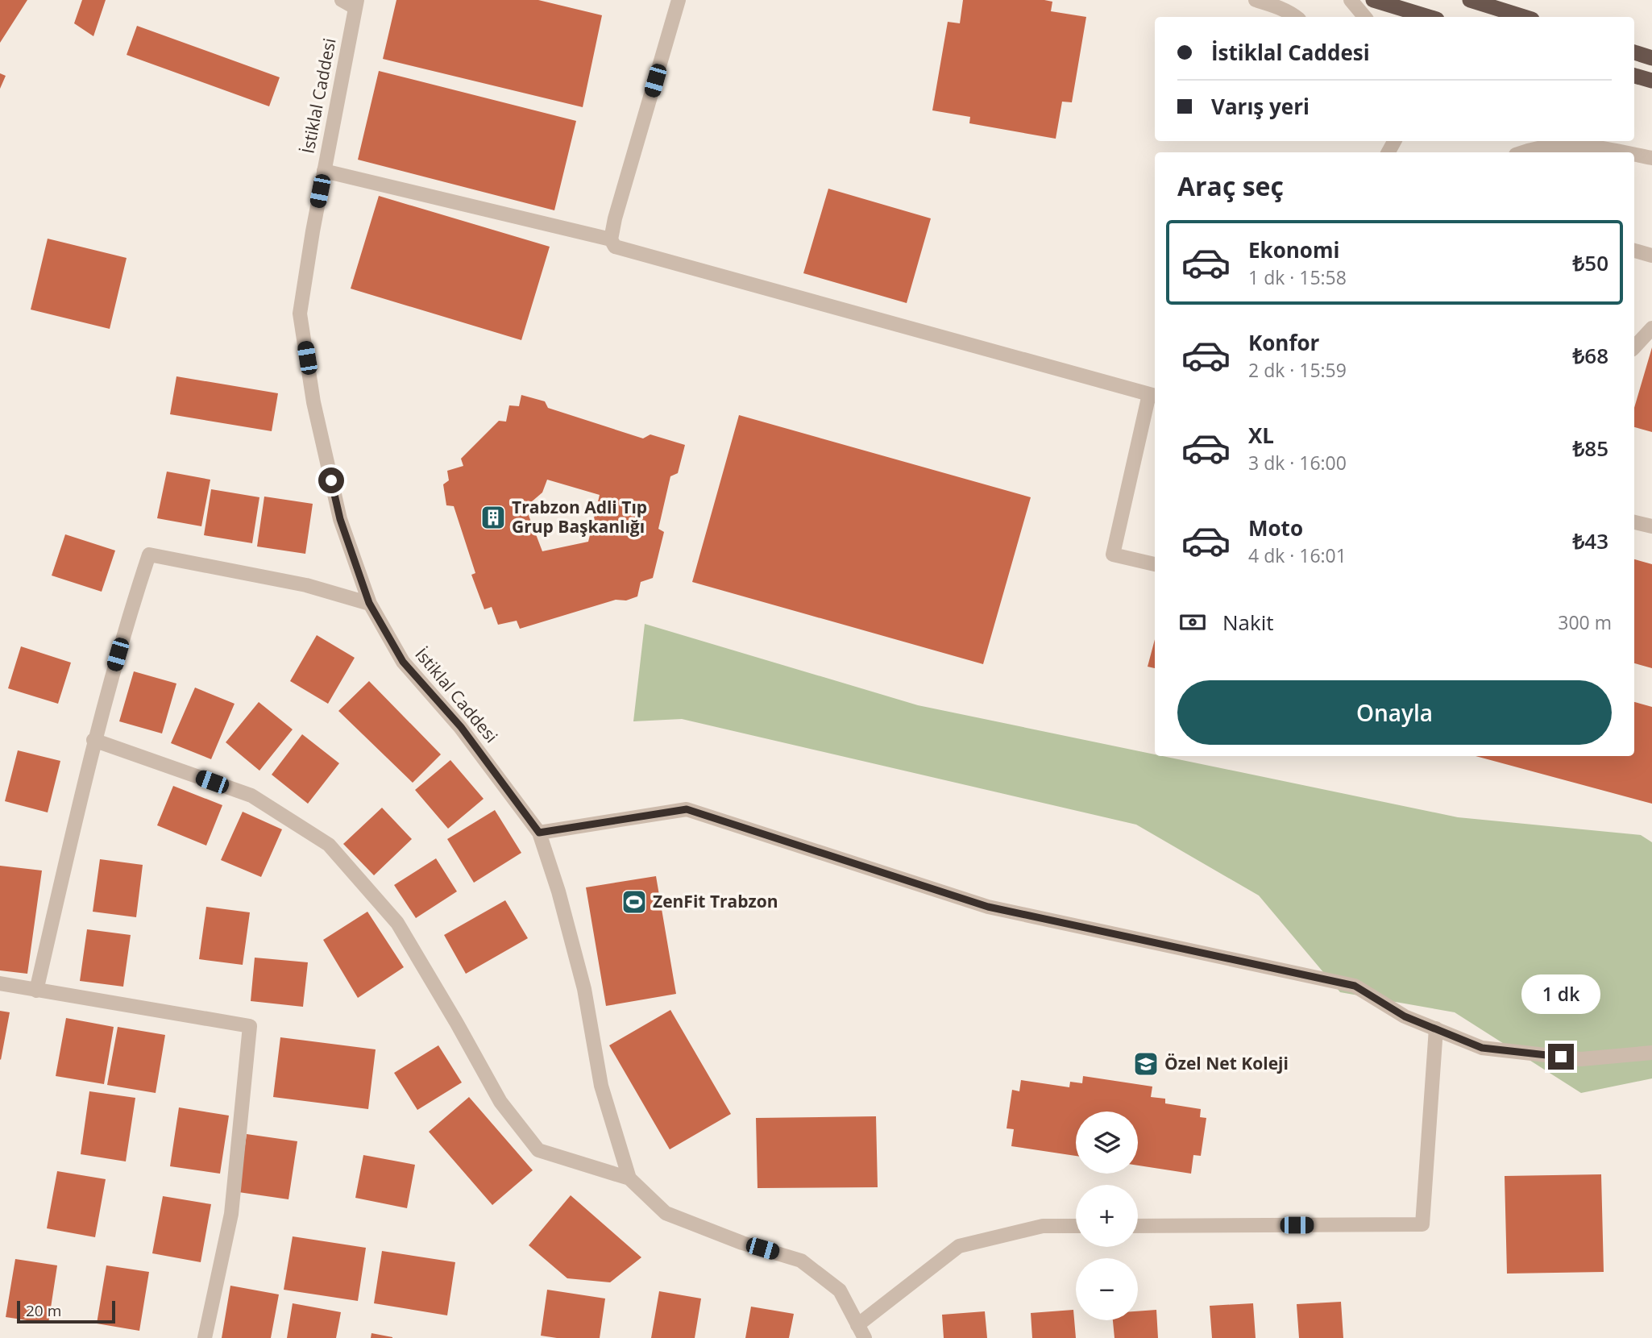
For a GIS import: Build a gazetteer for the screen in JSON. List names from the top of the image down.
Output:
{
  "streets": {
    "street": ["İstiklal Caddesi"]
  },
  "places": {
    "building": ["Trabzon Adli Tıp Grup Başkanlığı"],
    "sports": ["ZenFit Trabzon"],
    "school or university": ["Özel Net Koleji"]
  },
  "scale_bar": "20 m",
  "page": {
    "banner": ["İstiklal Caddesi", "Varış yeri"],
    "heading": "Araç seç",
    "list": [
      {
        "name": "Ekonomi",
        "note": "1 dk · 15:58",
        "value": "₺50"
      },
      {
        "name": "Konfor",
        "note": "2 dk · 15:59",
        "value": "₺68"
      },
      {
        "name": "XL",
        "note": "3 dk · 16:00",
        "value": "₺85"
      },
      {
        "name": "Moto",
        "note": "4 dk · 16:01",
        "value": "₺43"
      }
    ],
    "pay": ["Nakit", "300 m"],
    "buttons": "Onayla",
    "bubble": "1 dk",
    "map_buttons": ["+", "−"],
    "scale": "20 m"
  }
}
